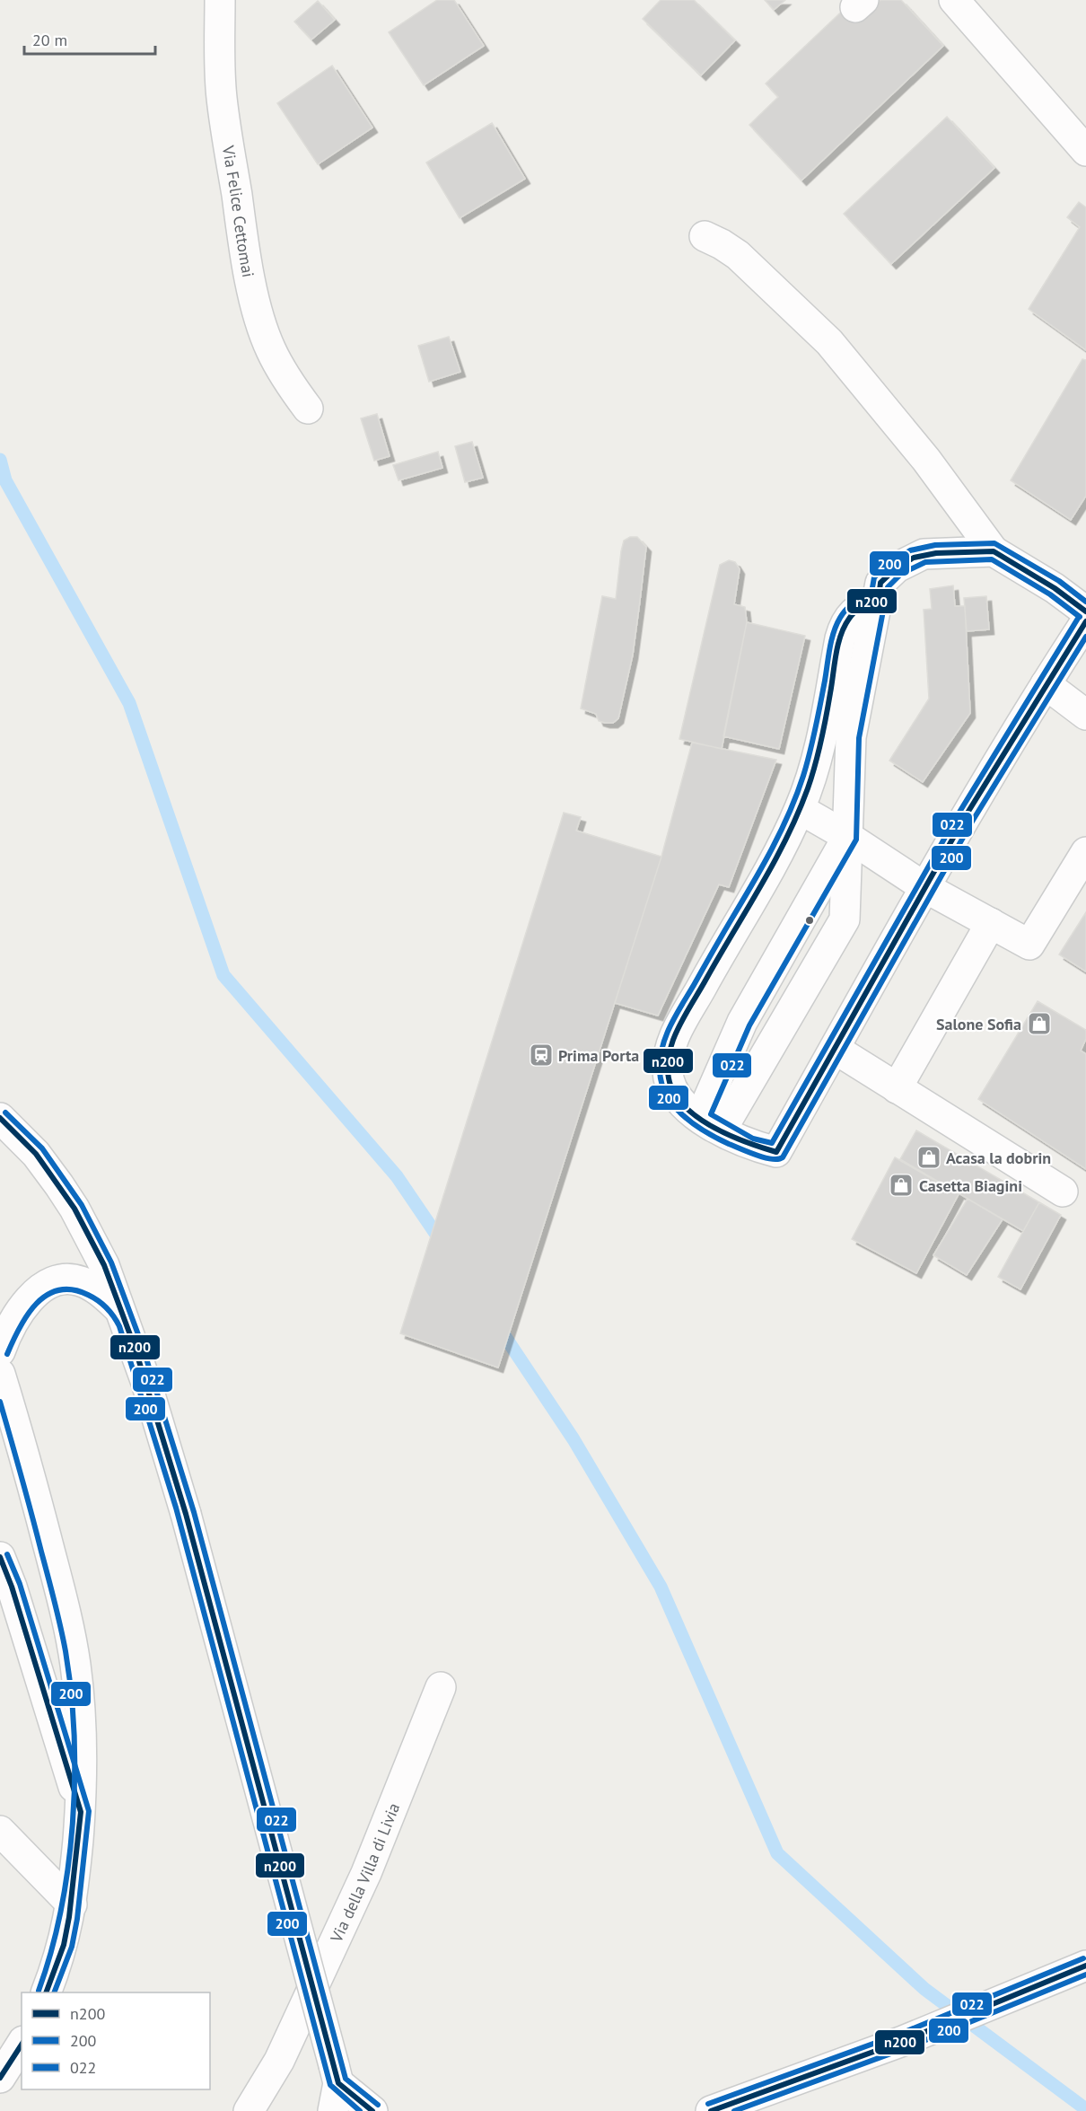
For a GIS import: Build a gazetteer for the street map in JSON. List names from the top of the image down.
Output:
{
  "streets": {
    "street": ["Via Felice Cettomai", "Via della Villa di Livia"]
  },
  "places": {
    "shop": ["Salone Sofia", "Acasa la dobrin", "Casetta Biagini"],
    "station": ["Prima Porta"]
  },
  "lines": ["transit line 200", "transit line n200", "transit line 022"],
  "legend": ["n200", "200", "022"],
  "scale_bar": "20 m"
}
